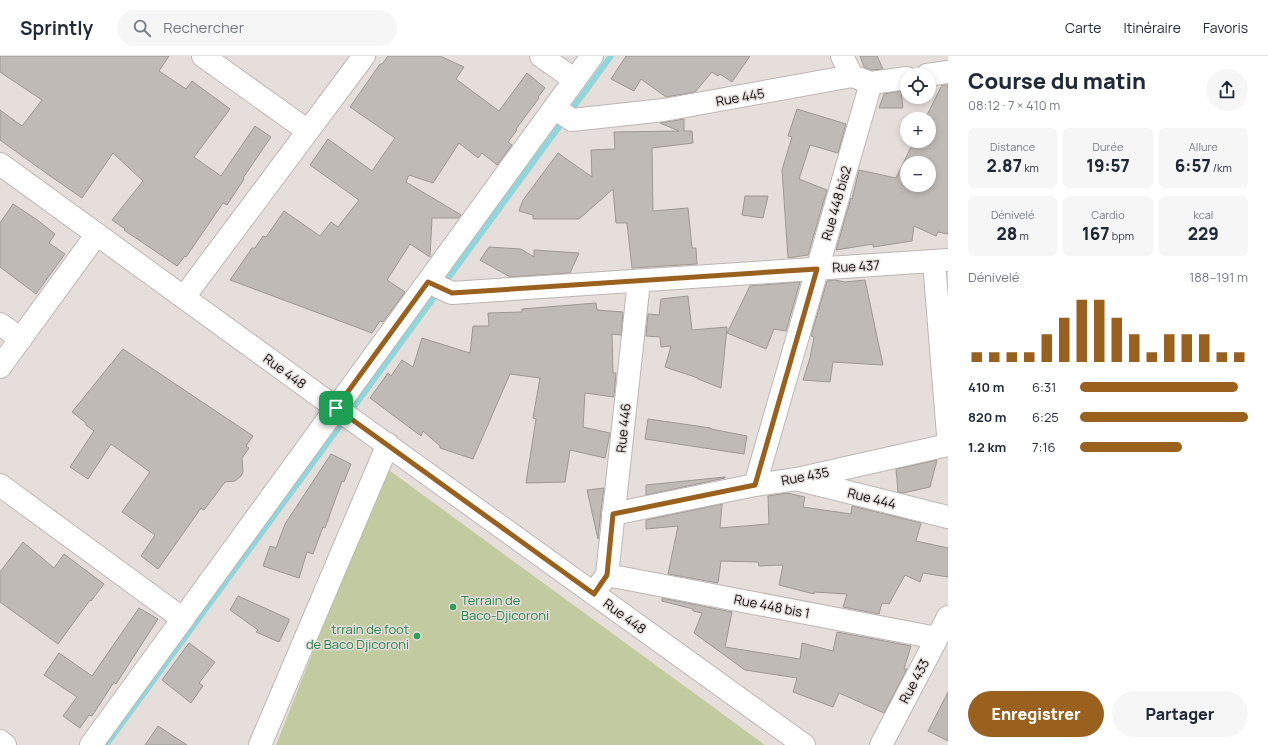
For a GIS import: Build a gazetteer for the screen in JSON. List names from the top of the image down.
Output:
{
  "streets": {
    "street": [
      "Rue 445",
      "Rue 448 bis2",
      "Rue 437",
      "Rue 448",
      "Rue 446",
      "Rue 435",
      "Rue 444",
      "Rue 448 bis 1",
      "Rue 433"
    ]
  },
  "crossings": [
    ["Rue 445", "Rue 448 bis2"],
    ["Rue 448 bis2", "Rue 437"],
    ["Rue 448 bis2", "Rue 435"],
    ["Rue 437", "Rue 446"],
    ["Rue 446", "Rue 435"],
    ["Rue 446", "Rue 448 bis 1"],
    ["Rue 435", "Rue 444"],
    ["Rue 448 bis 1", "Rue 433"]
  ],
  "places": ["Terrain de Baco-Djicoroni", "trrain de foot de Baco Djicoroni"],
  "page": {
    "header": "Sprintly",
    "search": "Rechercher",
    "nav": ["Carte", "Itinéraire", "Favoris"],
    "heading": ["Course du matin", "08:12 · 7 × 410 m"],
    "map_buttons": ["+", "−"],
    "stats": [
      ["Distance", "2.87 km"],
      ["Durée", "19:57"],
      ["Allure", "6:57 /km"],
      ["Dénivelé", "28 m"],
      ["Cardio", "167 bpm"],
      ["kcal", "229"]
    ],
    "chart": ["Dénivelé", "188–191 m"],
    "list": [
      {
        "name": "410 m",
        "note": "6:31"
      },
      {
        "name": "820 m",
        "note": "6:25"
      },
      {
        "name": "1.2 km",
        "note": "7:16"
      }
    ],
    "buttons": ["Enregistrer", "Partager"]
  }
}
